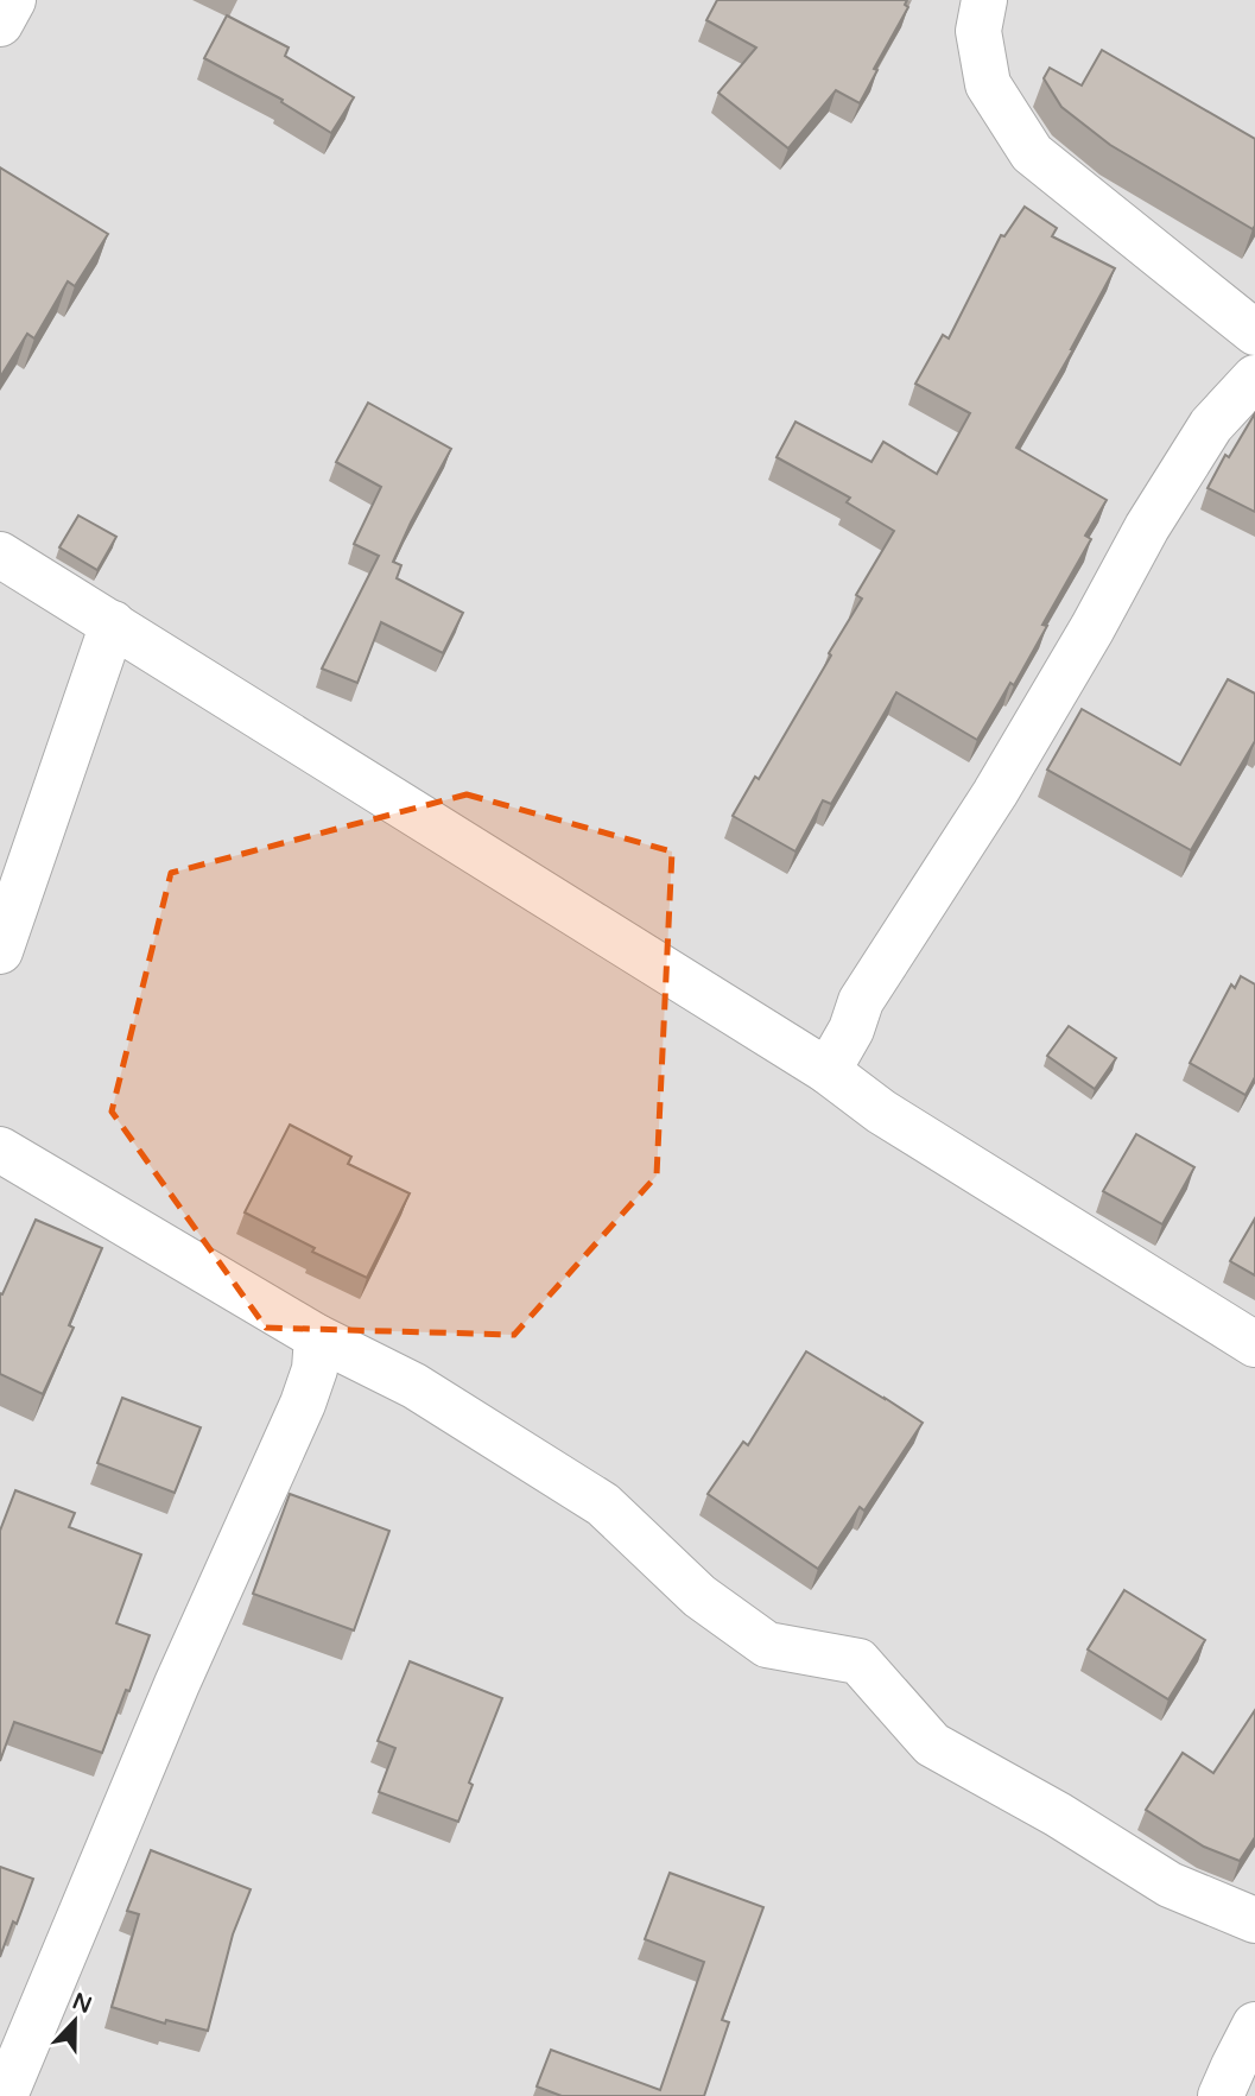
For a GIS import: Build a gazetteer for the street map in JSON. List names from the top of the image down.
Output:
{
  "north": "top"
}
